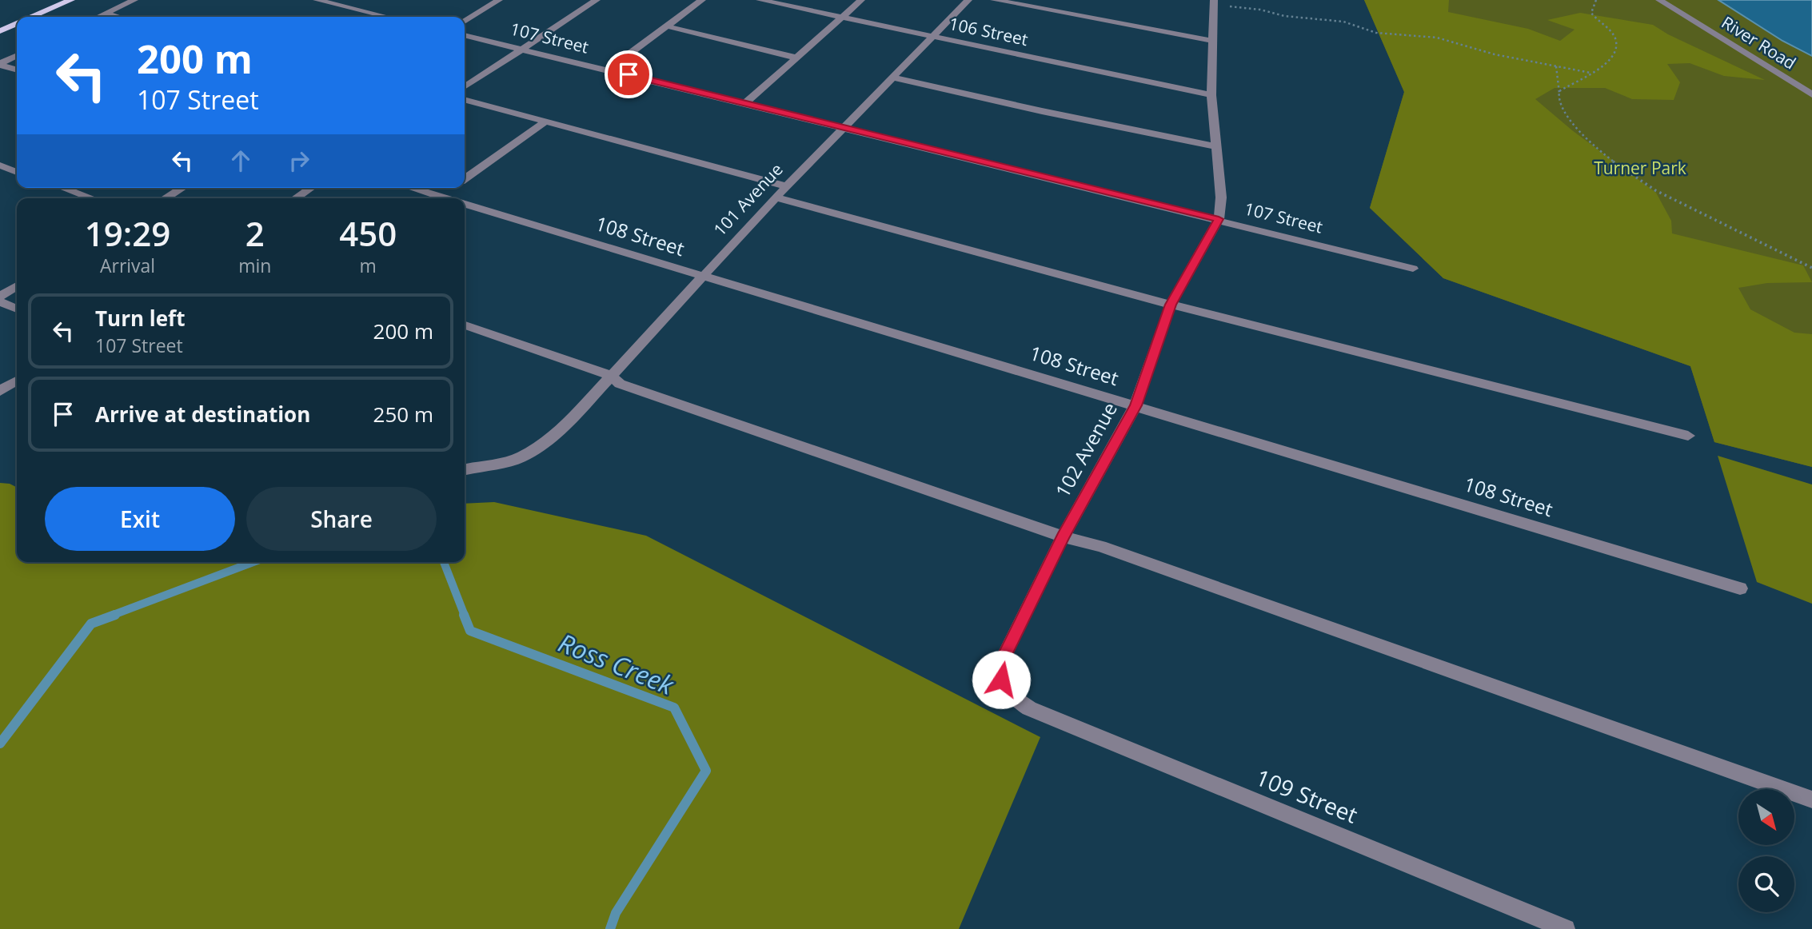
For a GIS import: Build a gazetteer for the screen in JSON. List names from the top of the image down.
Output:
{
  "streets": {
    "street": [
      "106 Street",
      "107 Street",
      "River Road",
      "101 Avenue",
      "108 Street",
      "102 Avenue",
      "109 Street"
    ]
  },
  "crossings": [
    ["106 Street", "101 Avenue"],
    ["106 Street", "102 Avenue"],
    ["107 Street", "101 Avenue"],
    ["107 Street", "102 Avenue"],
    ["101 Avenue", "108 Street"],
    ["108 Street", "102 Avenue"],
    ["102 Avenue", "109 Street"]
  ],
  "water": ["Ross Creek"],
  "parks": ["Turner Park"],
  "north": "bottom right",
  "page": {
    "turn": ["200 m", "107 Street"],
    "eta": [
      "19:29",
      "Arrival",
      "2",
      "min",
      "450",
      "m"
    ],
    "list": [
      {
        "name": "Turn left",
        "note": "107 Street",
        "value": "200 m"
      },
      {
        "name": "Arrive at destination",
        "value": "250 m"
      }
    ],
    "buttons": ["Exit", "Share"]
  }
}
